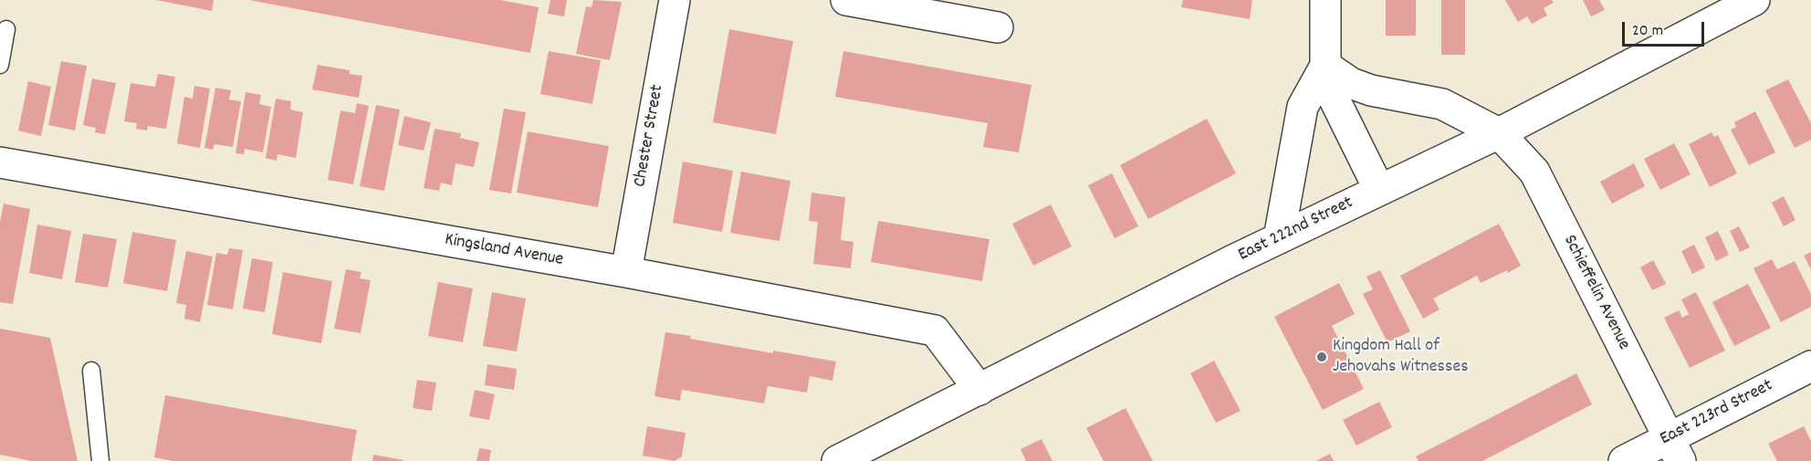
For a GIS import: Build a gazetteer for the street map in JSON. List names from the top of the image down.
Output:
{
  "streets": {
    "street": [
      "Chester Street",
      "East 222nd Street",
      "Kingsland Avenue",
      "Schieffelin Avenue",
      "East 223rd Street"
    ]
  },
  "crossings": [
    ["Chester Street", "Kingsland Avenue"],
    ["East 222nd Street", "Kingsland Avenue"],
    ["East 222nd Street", "Schieffelin Avenue"],
    ["Schieffelin Avenue", "East 223rd Street"]
  ],
  "places": ["Kingdom Hall of Jehovahs Witnesses"],
  "scale_bar": "20 m"
}
